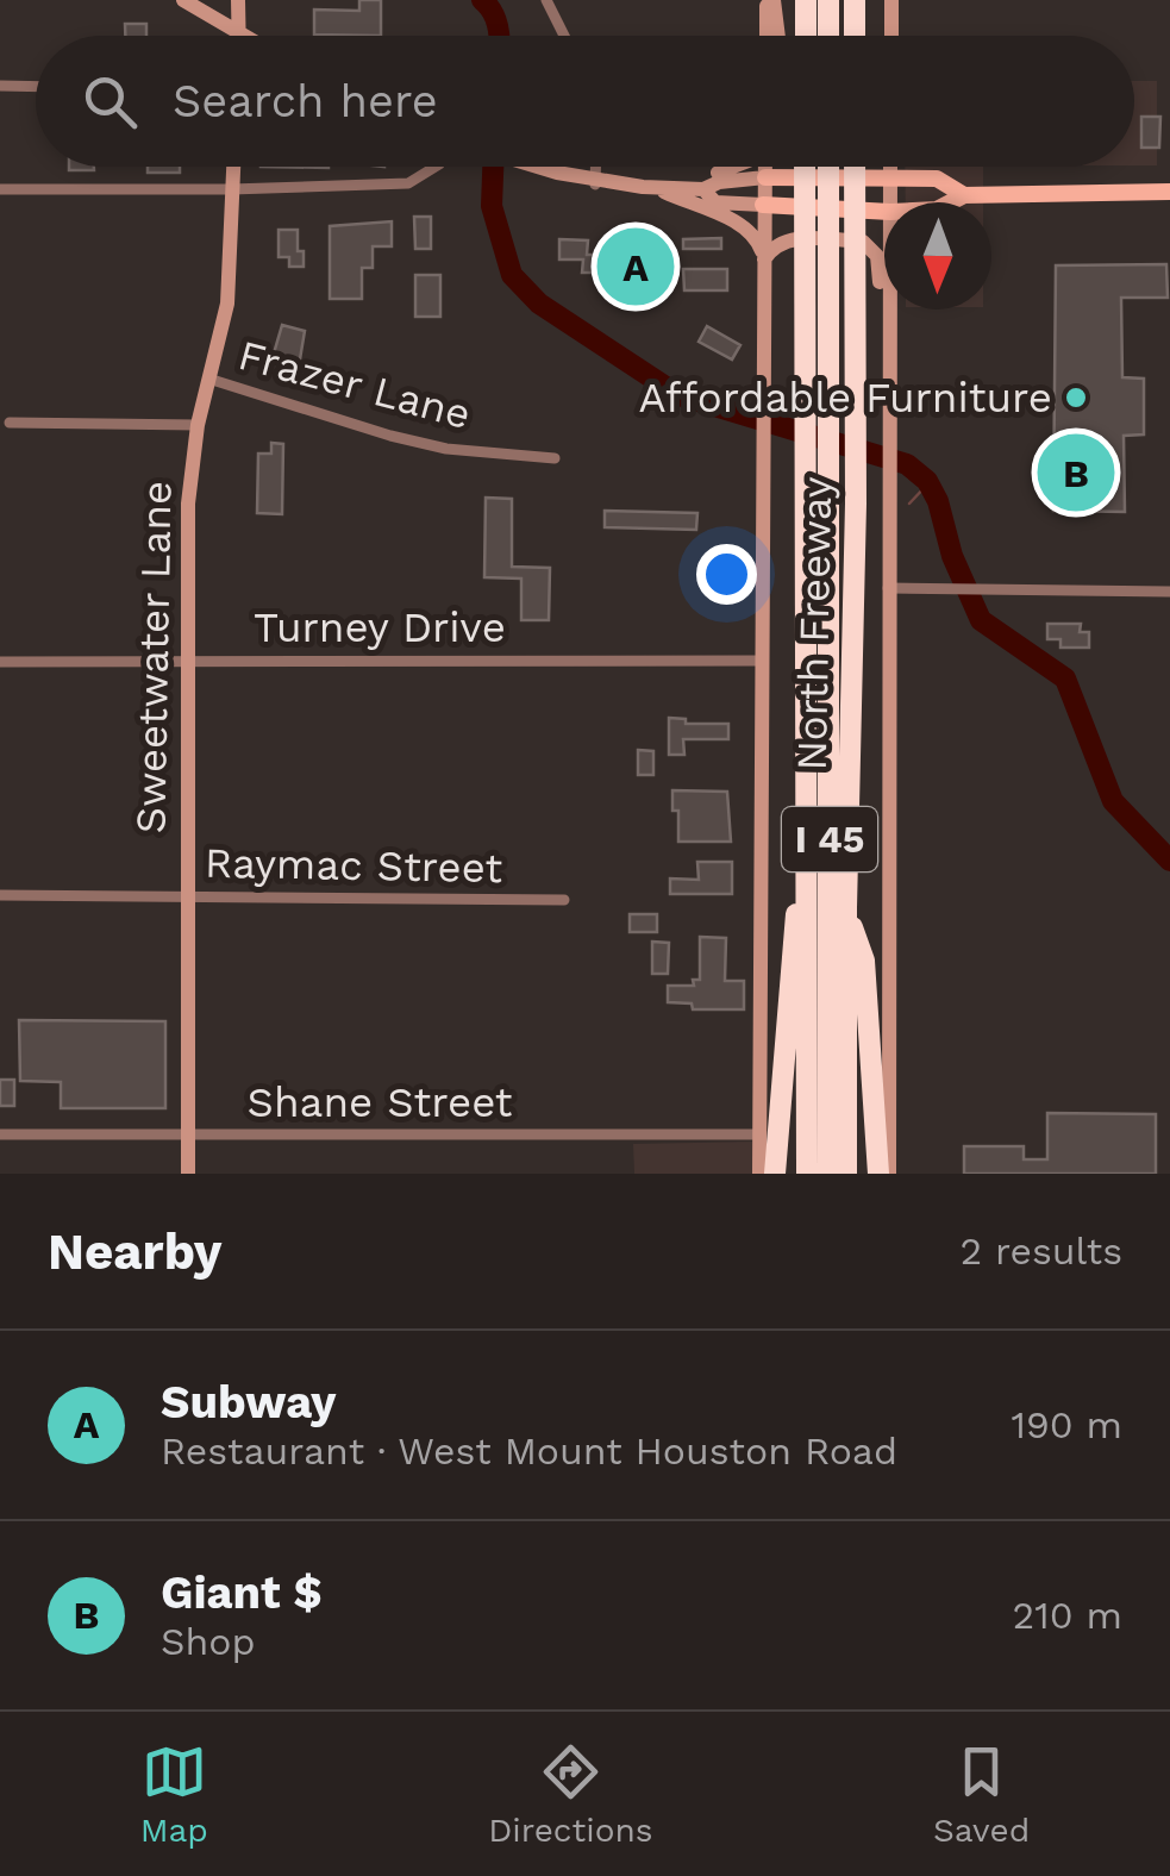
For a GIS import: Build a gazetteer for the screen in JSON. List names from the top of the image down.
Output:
{
  "streets": {
    "highway": ["North Freeway", "I 45"],
    "main road": ["Sweetwater Lane"],
    "street": [
      "Frazer Lane",
      "Turney Drive",
      "Raymac Street",
      "Shane Street"
    ]
  },
  "crossings": [
    ["Frazer Lane", "Sweetwater Lane"],
    ["Turney Drive", "Sweetwater Lane"],
    ["Sweetwater Lane", "Raymac Street"],
    ["Sweetwater Lane", "Shane Street"]
  ],
  "places": ["Affordable Furniture"],
  "north": "bottom",
  "page": {
    "search": "Search here",
    "pins": ["A", "B"],
    "heading": ["Nearby", "2 results"],
    "list": [
      {
        "mark": "A",
        "name": "Subway",
        "note": "Restaurant · West Mount Houston Road",
        "value": "190 m"
      },
      {
        "mark": "B",
        "name": "Giant $",
        "note": "Shop",
        "value": "210 m"
      }
    ],
    "nav": ["Map", "Directions", "Saved"]
  }
}
